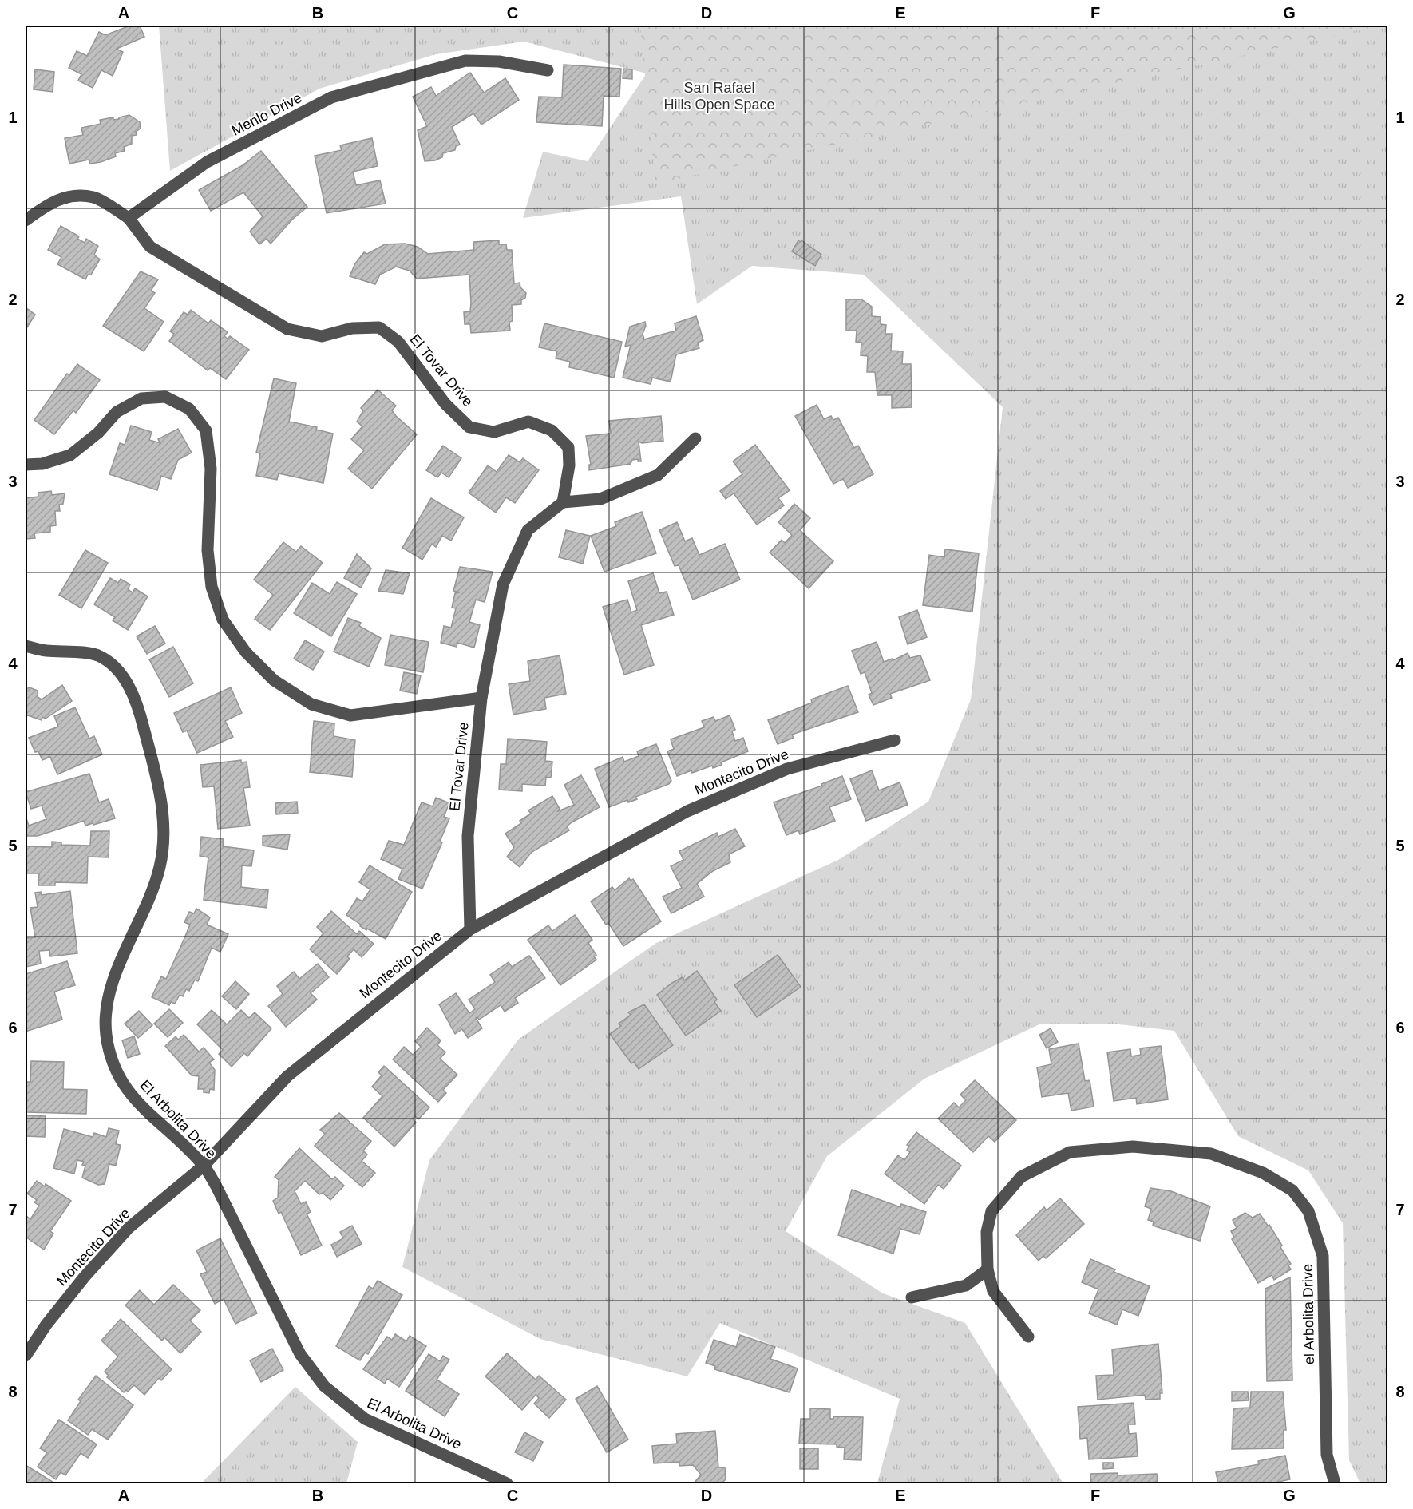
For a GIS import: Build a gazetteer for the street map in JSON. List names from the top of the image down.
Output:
{
  "streets": {
    "street": [
      "Menlo Drive",
      "El Tovar Drive",
      "Montecito Drive",
      "El Arbolita Drive",
      "el Arbolita Drive"
    ]
  },
  "crossings": [
    ["Menlo Drive", "El Tovar Drive"],
    ["El Tovar Drive", "Montecito Drive"],
    ["Montecito Drive", "El Arbolita Drive"]
  ],
  "parks": ["San Rafael Hills Open Space"],
  "grid": {
    "columns": [
      "A",
      "B",
      "C",
      "D",
      "E",
      "F",
      "G"
    ],
    "rows": [
      "1",
      "2",
      "3",
      "4",
      "5",
      "6",
      "7",
      "8"
    ]
  }
}
